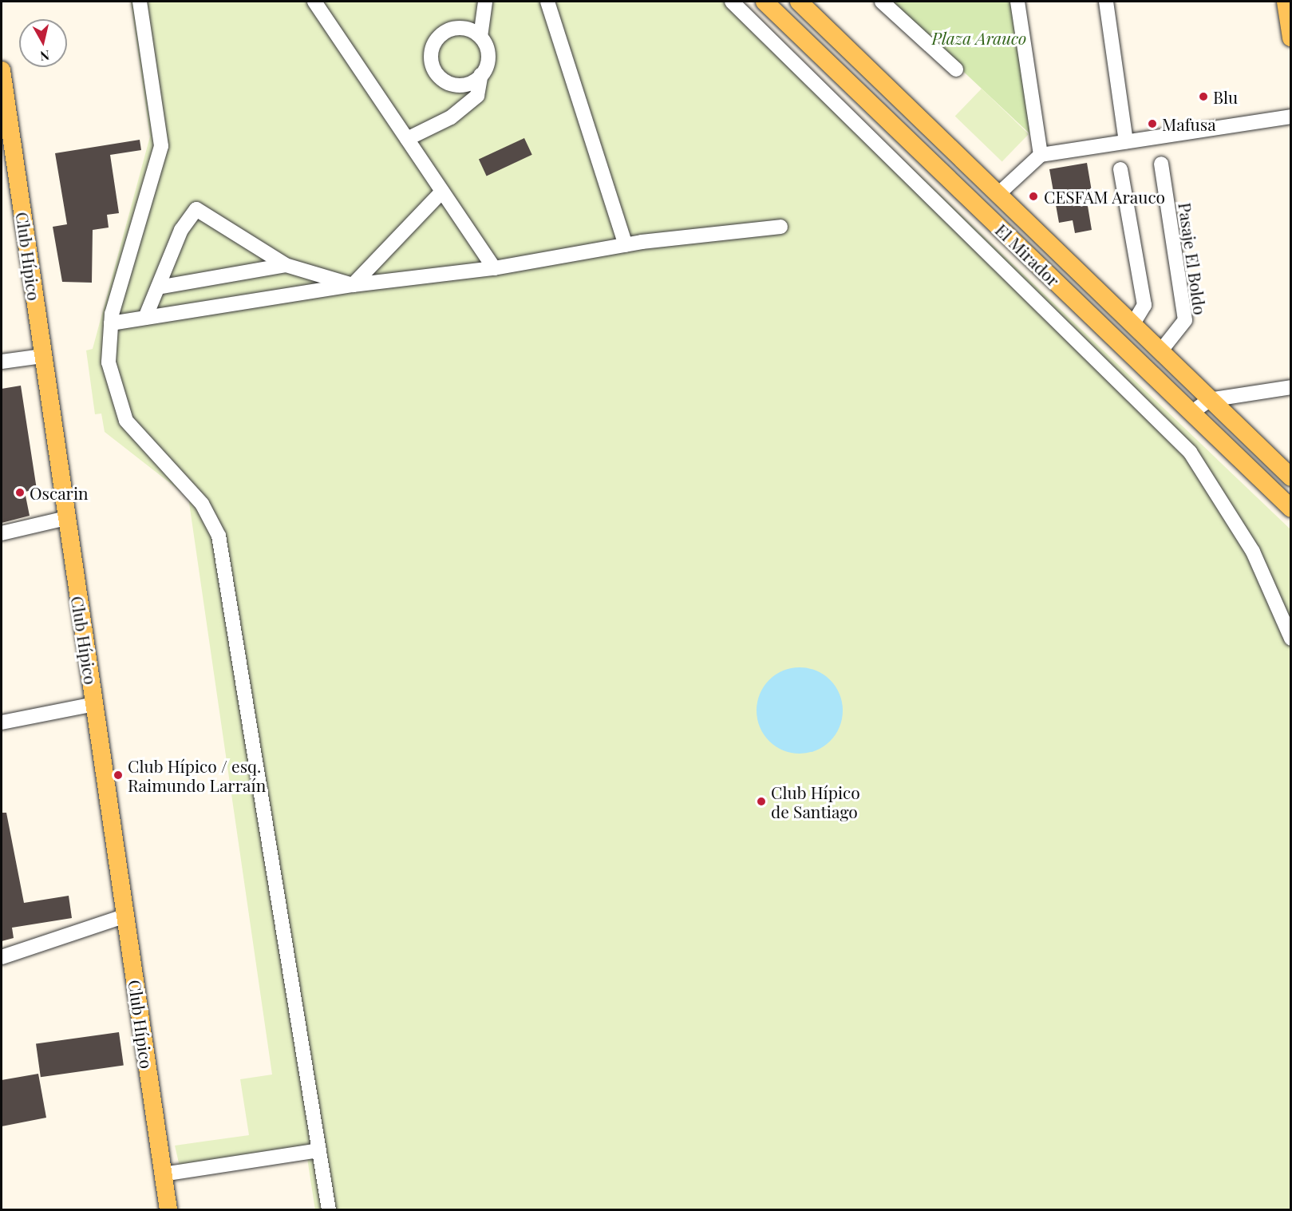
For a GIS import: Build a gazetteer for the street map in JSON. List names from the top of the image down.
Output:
{
  "streets": {
    "main road": ["El Mirador", "Club Hípico"],
    "street": ["Pasaje El Boldo"]
  },
  "crossings": [
    ["El Mirador", "Pasaje El Boldo"]
  ],
  "parks": ["Plaza Arauco"],
  "places": [
    "Blu",
    "Mafusa",
    "CESFAM Arauco",
    "Oscarin",
    "Club Hípico / esq. Raimundo Larraín",
    "Club Hípico de Santiago"
  ],
  "north": "bottom"
}
